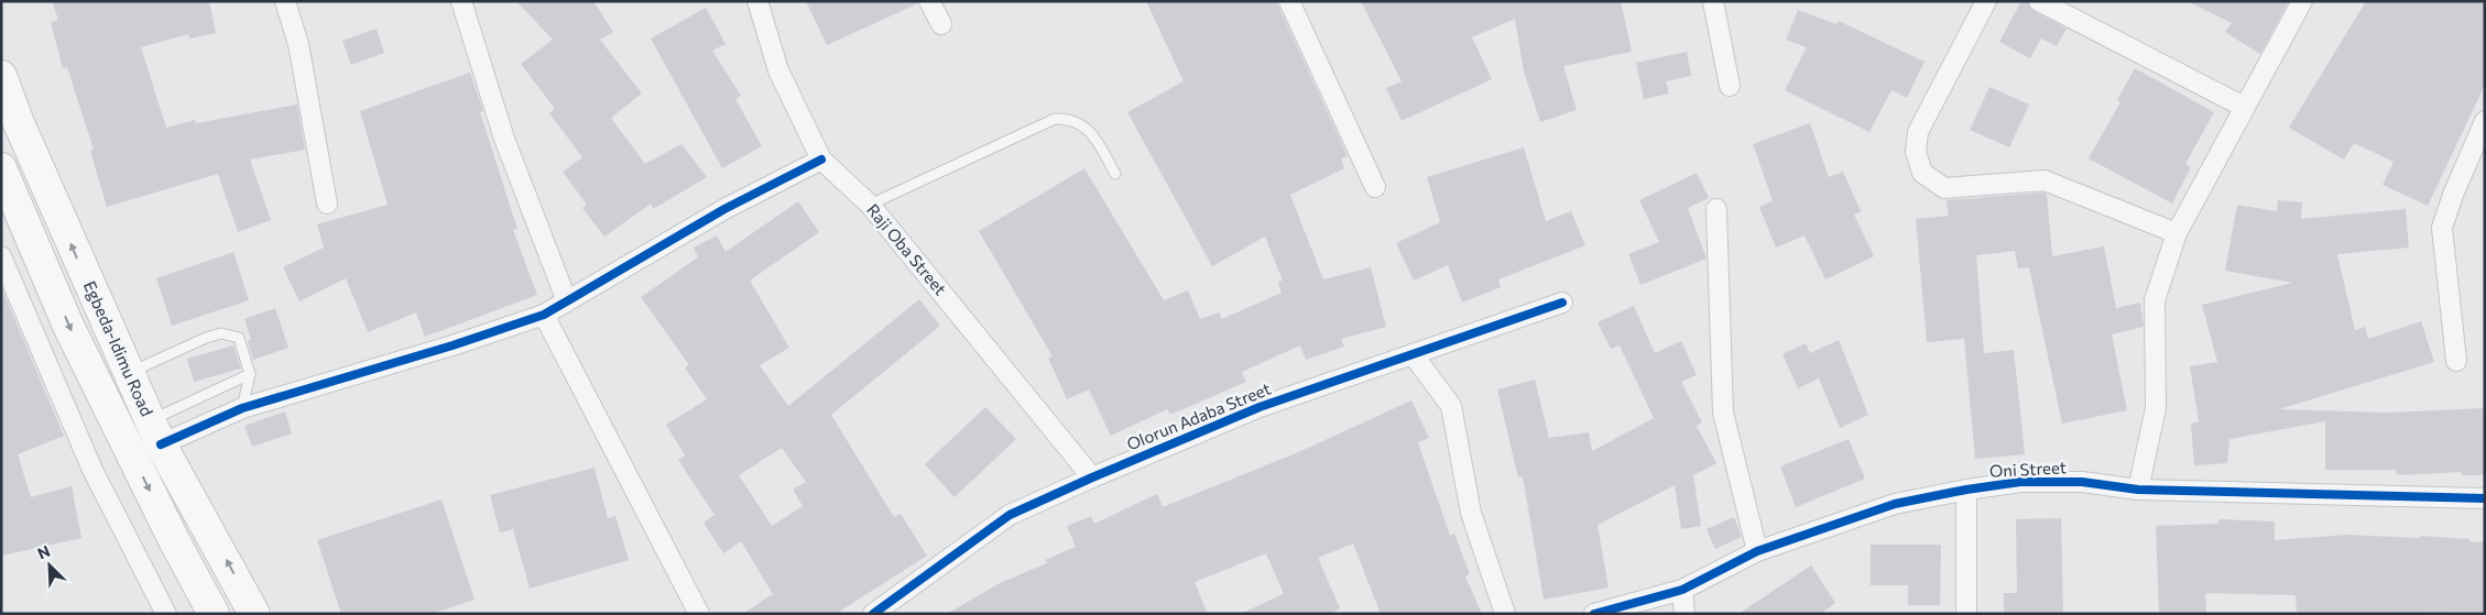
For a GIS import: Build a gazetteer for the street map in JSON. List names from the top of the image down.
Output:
{
  "streets": {
    "main road": ["Egbeda-Idimu Road"],
    "street": ["Raji Oba Street", "Olorun Adaba Street", "Oni Street"]
  },
  "crossings": [
    ["Raji Oba Street", "Olorun Adaba Street"]
  ],
  "north": "top left"
}
